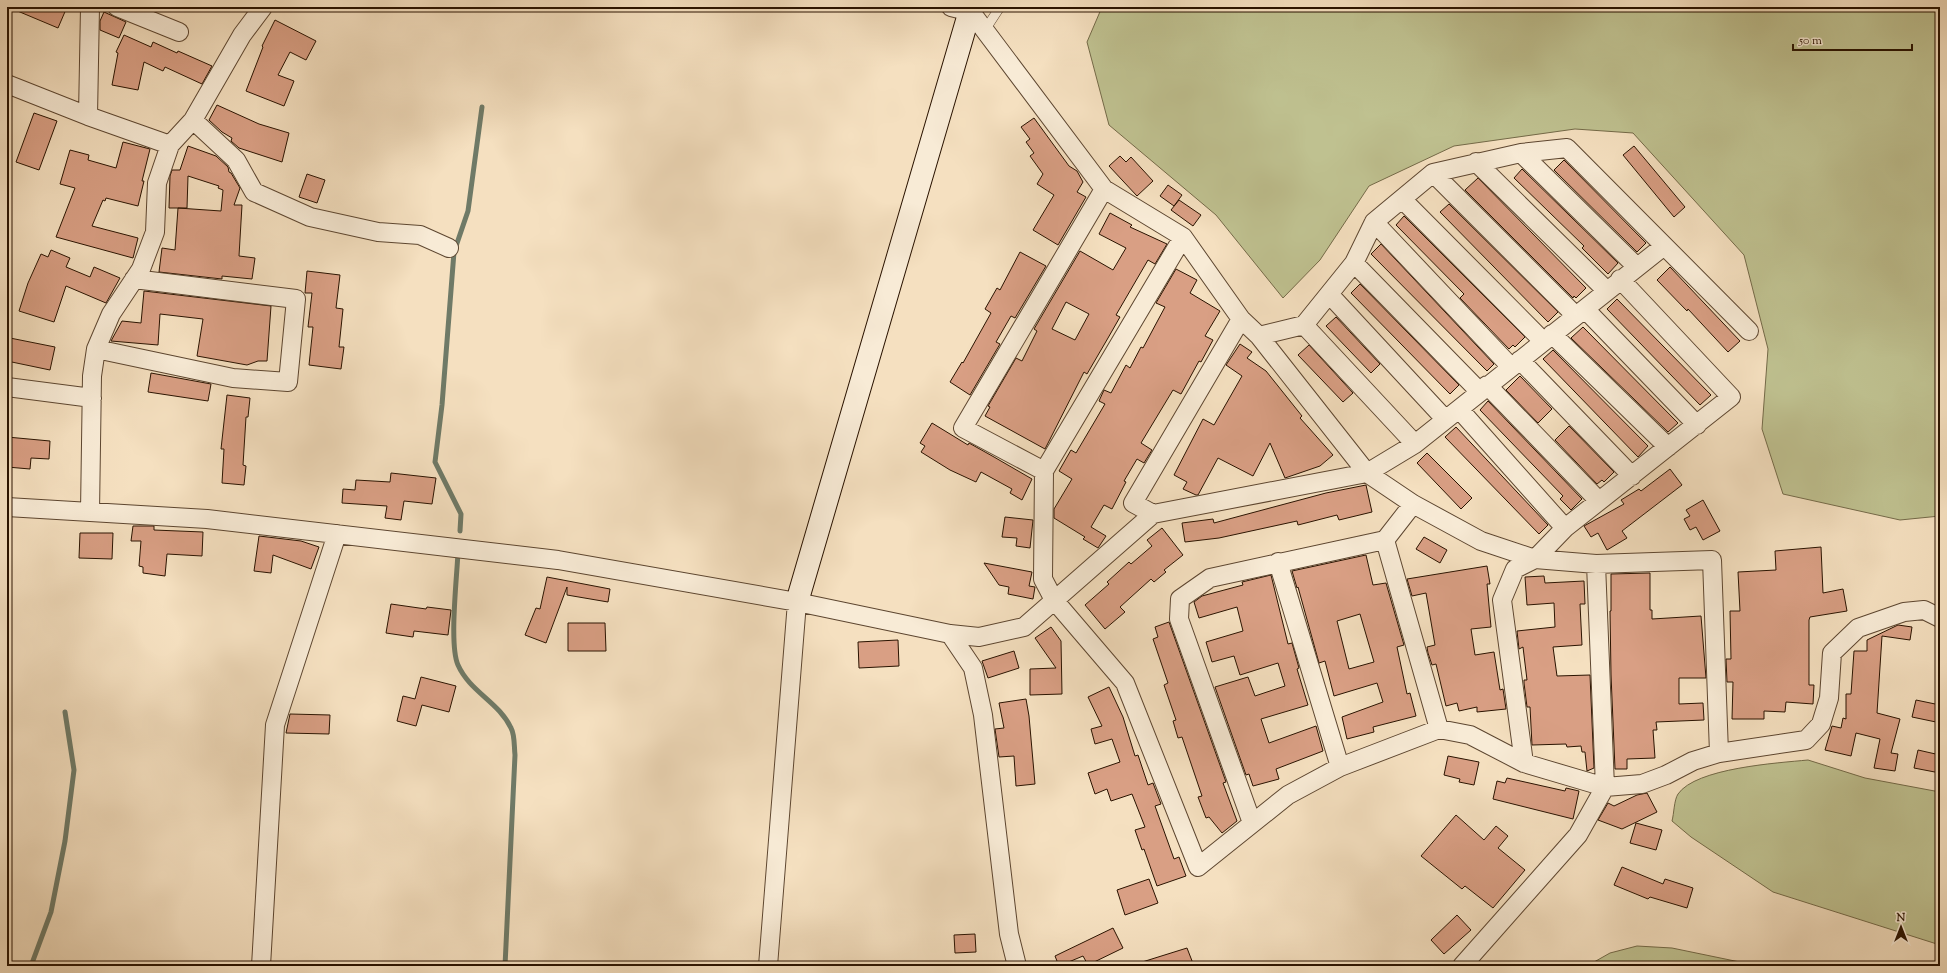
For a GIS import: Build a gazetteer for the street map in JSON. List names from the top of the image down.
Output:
{
  "scale_bar": "50 m",
  "north": "top"
}
